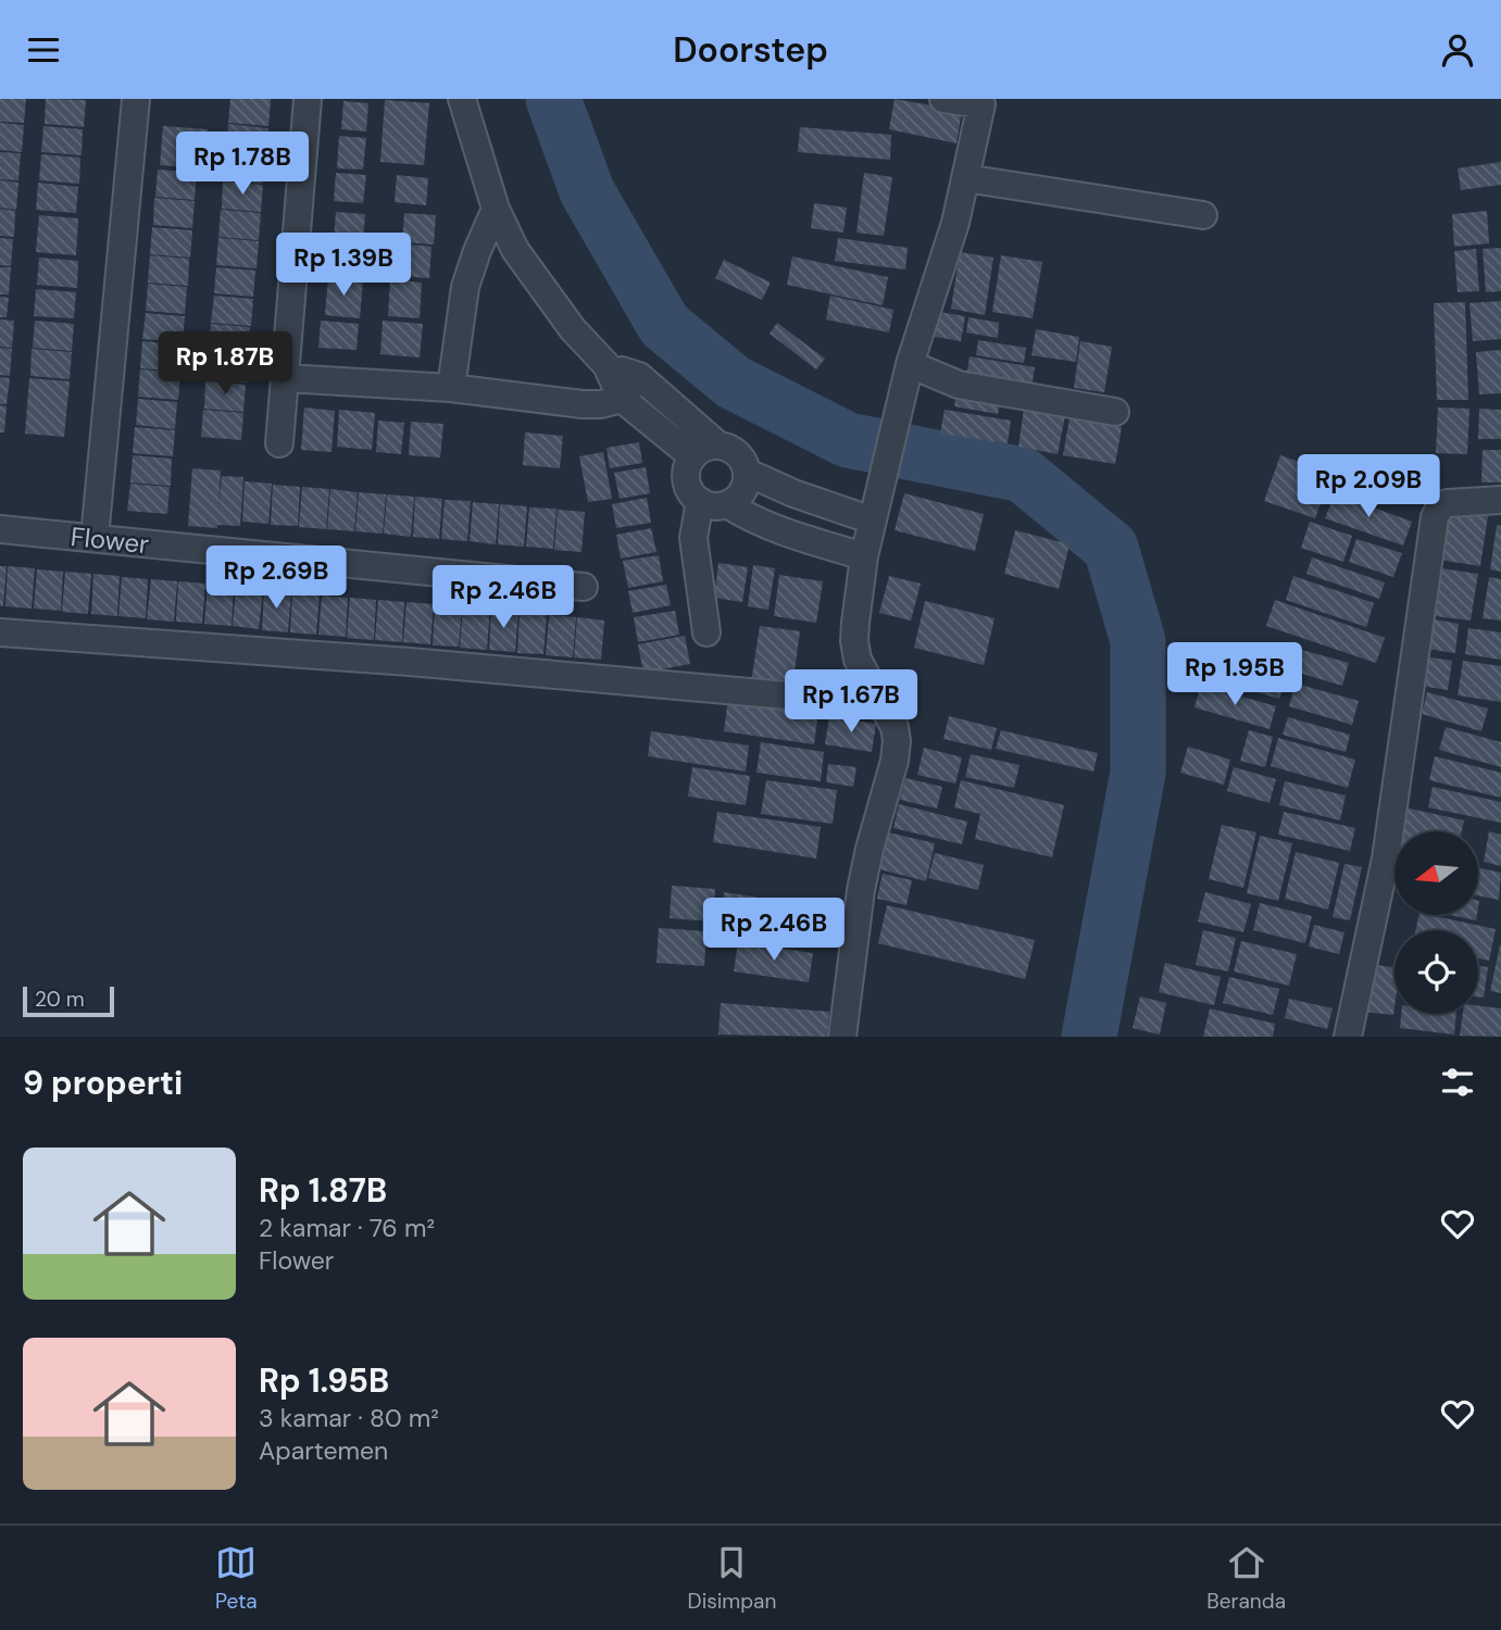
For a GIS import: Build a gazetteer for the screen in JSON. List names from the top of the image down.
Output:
{
  "streets": {
    "street": ["Flower"]
  },
  "scale_bar": "20 m",
  "north": "left",
  "page": {
    "header": "Doorstep",
    "price": [
      "Rp 1.78B",
      "Rp 1.39B",
      "Rp 1.87B",
      "Rp 2.09B",
      "Rp 2.69B",
      "Rp 2.46B",
      "Rp 1.95B",
      "Rp 1.67B",
      "Rp 2.46B"
    ],
    "scale": "20 m",
    "heading": "9 properti",
    "list": [
      {
        "name": "Rp 1.87B",
        "note": "2 kamar · 76 m² · Flower"
      },
      {
        "name": "Rp 1.95B",
        "note": "3 kamar · 80 m² · Apartemen"
      }
    ],
    "tabs": ["Peta", "Disimpan", "Beranda"]
  }
}
